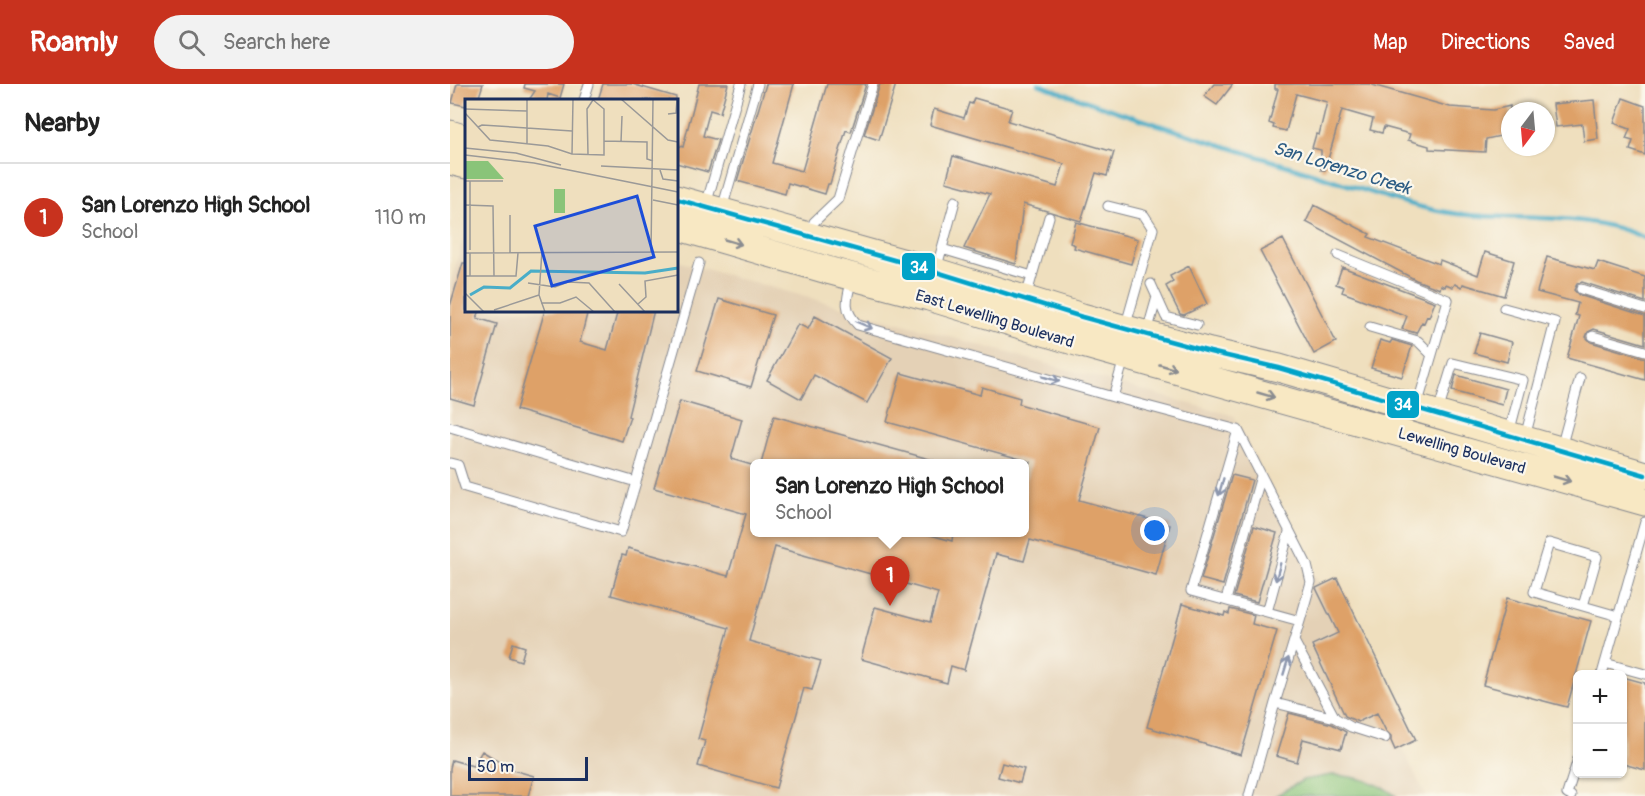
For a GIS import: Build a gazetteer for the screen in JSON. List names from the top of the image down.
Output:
{
  "streets": {
    "main road": ["East Lewelling Boulevard", "Lewelling Boulevard"]
  },
  "crossings": [
    ["East Lewelling Boulevard", "Lewelling Boulevard"]
  ],
  "water": ["San Lorenzo Creek"],
  "lines": ["transit line 34"],
  "scale_bar": "50 m",
  "north": "bottom",
  "page": {
    "header": "Roamly",
    "search": "Search here",
    "nav": ["Map", "Directions", "Saved"],
    "heading": "Nearby",
    "list": [
      {
        "mark": "1",
        "name": "San Lorenzo High School",
        "note": "School",
        "value": "110 m"
      }
    ],
    "popup": ["San Lorenzo High School", "School"],
    "pins": "1",
    "map_buttons": ["+", "−"],
    "scale": "50 m"
  }
}
